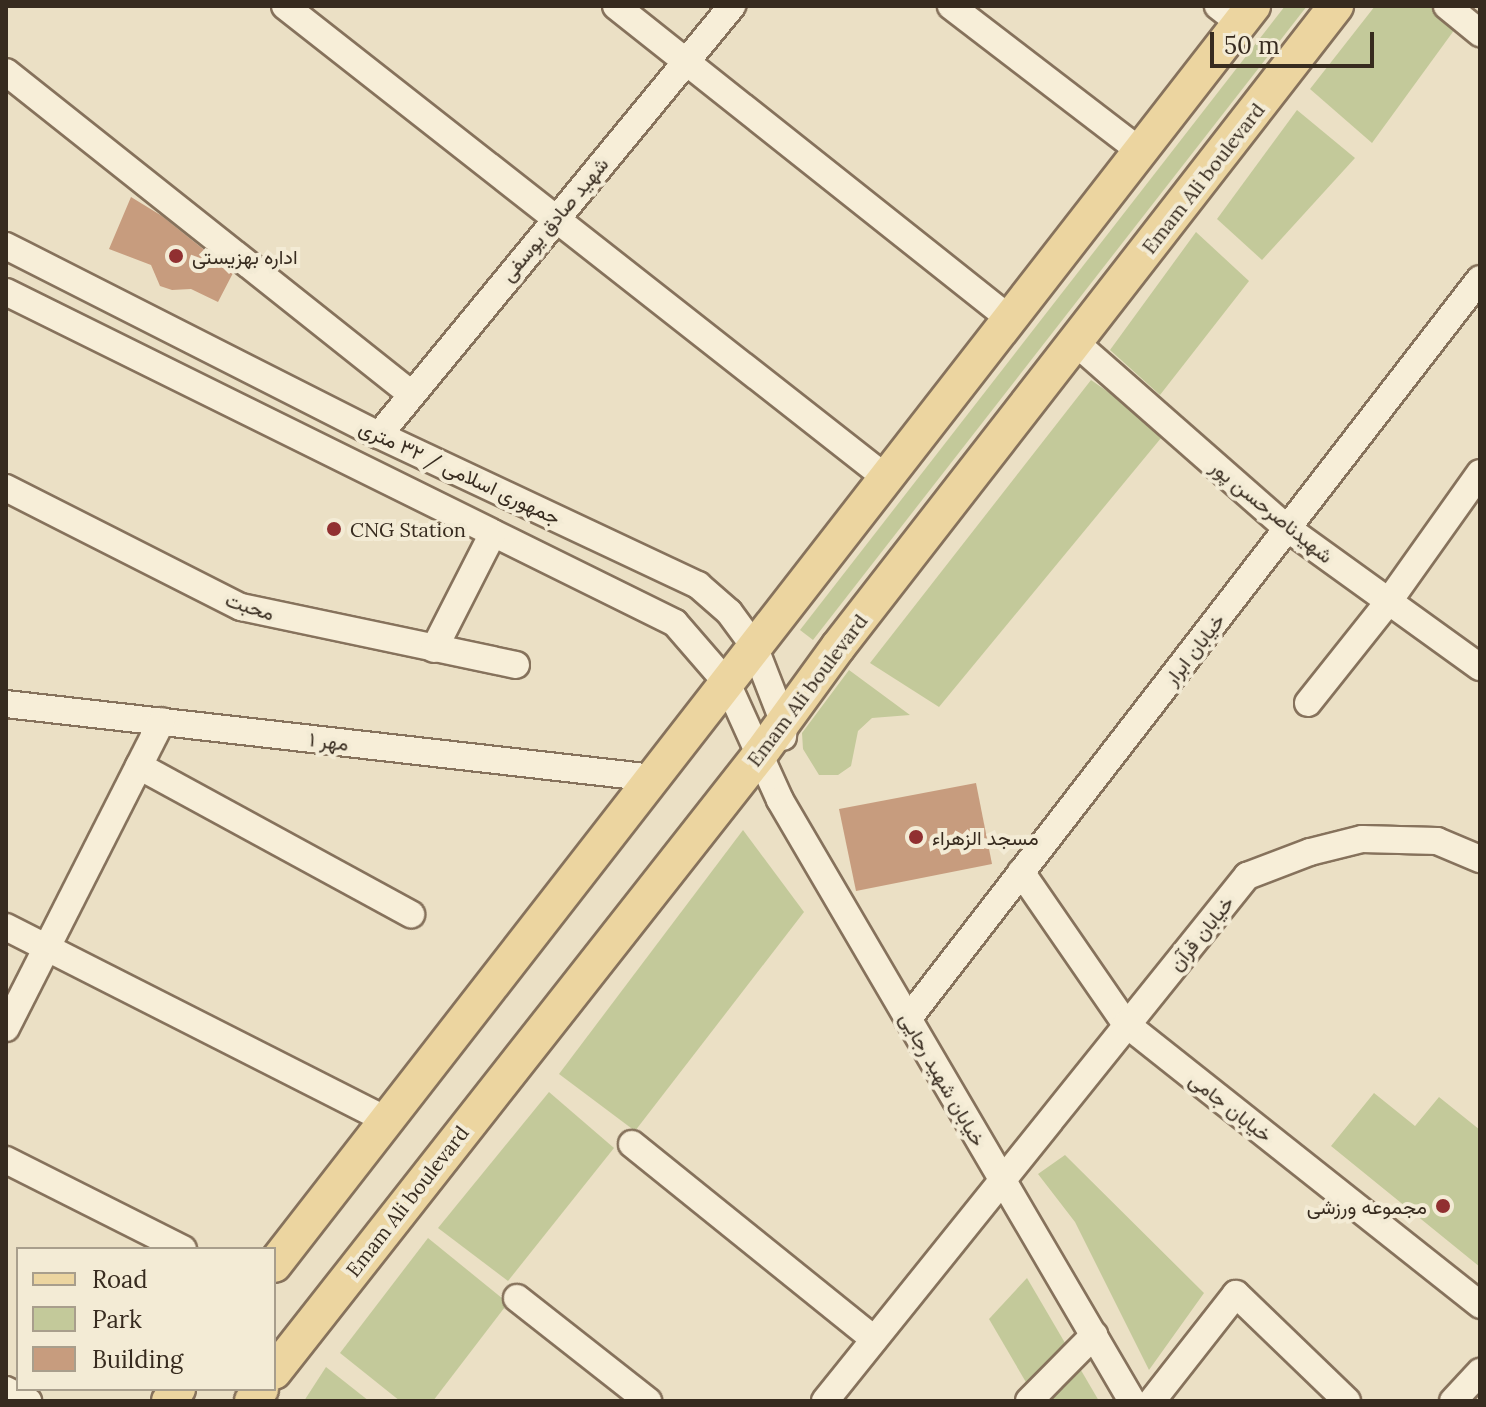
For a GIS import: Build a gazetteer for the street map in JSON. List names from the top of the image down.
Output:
{
  "streets": {
    "main road": ["Emam Ali boulevard"],
    "street": [
      "شهید صادق یوسفی",
      "جمهوری اسلامی / ۳۲ متری",
      "شهیدناصرحسن پور",
      "محبت",
      "خیابان ابرار",
      "مهر ۱",
      "خیابان قرآن",
      "خیابان شهید رجایی",
      "خیابان جامی"
    ]
  },
  "crossings": [
    ["Emam Ali boulevard", "جمهوری اسلامی / ۳۲ متری"],
    ["Emam Ali boulevard", "شهیدناصرحسن پور"],
    ["Emam Ali boulevard", "خیابان شهید رجایی"],
    ["شهید صادق یوسفی", "جمهوری اسلامی / ۳۲ متری"],
    ["جمهوری اسلامی / ۳۲ متری", "خیابان شهید رجایی"],
    ["شهیدناصرحسن پور", "خیابان ابرار"],
    ["خیابان ابرار", "خیابان شهید رجایی"],
    ["خیابان ابرار", "خیابان جامی"],
    ["خیابان قرآن", "خیابان شهید رجایی"],
    ["خیابان قرآن", "خیابان جامی"]
  ],
  "places": [
    "اداره بهزیستی",
    "CNG Station",
    "مسجد الزهراء",
    "مجموعه ورزشی"
  ],
  "legend": ["Road", "Park", "Building"],
  "scale_bar": "50 m"
}
